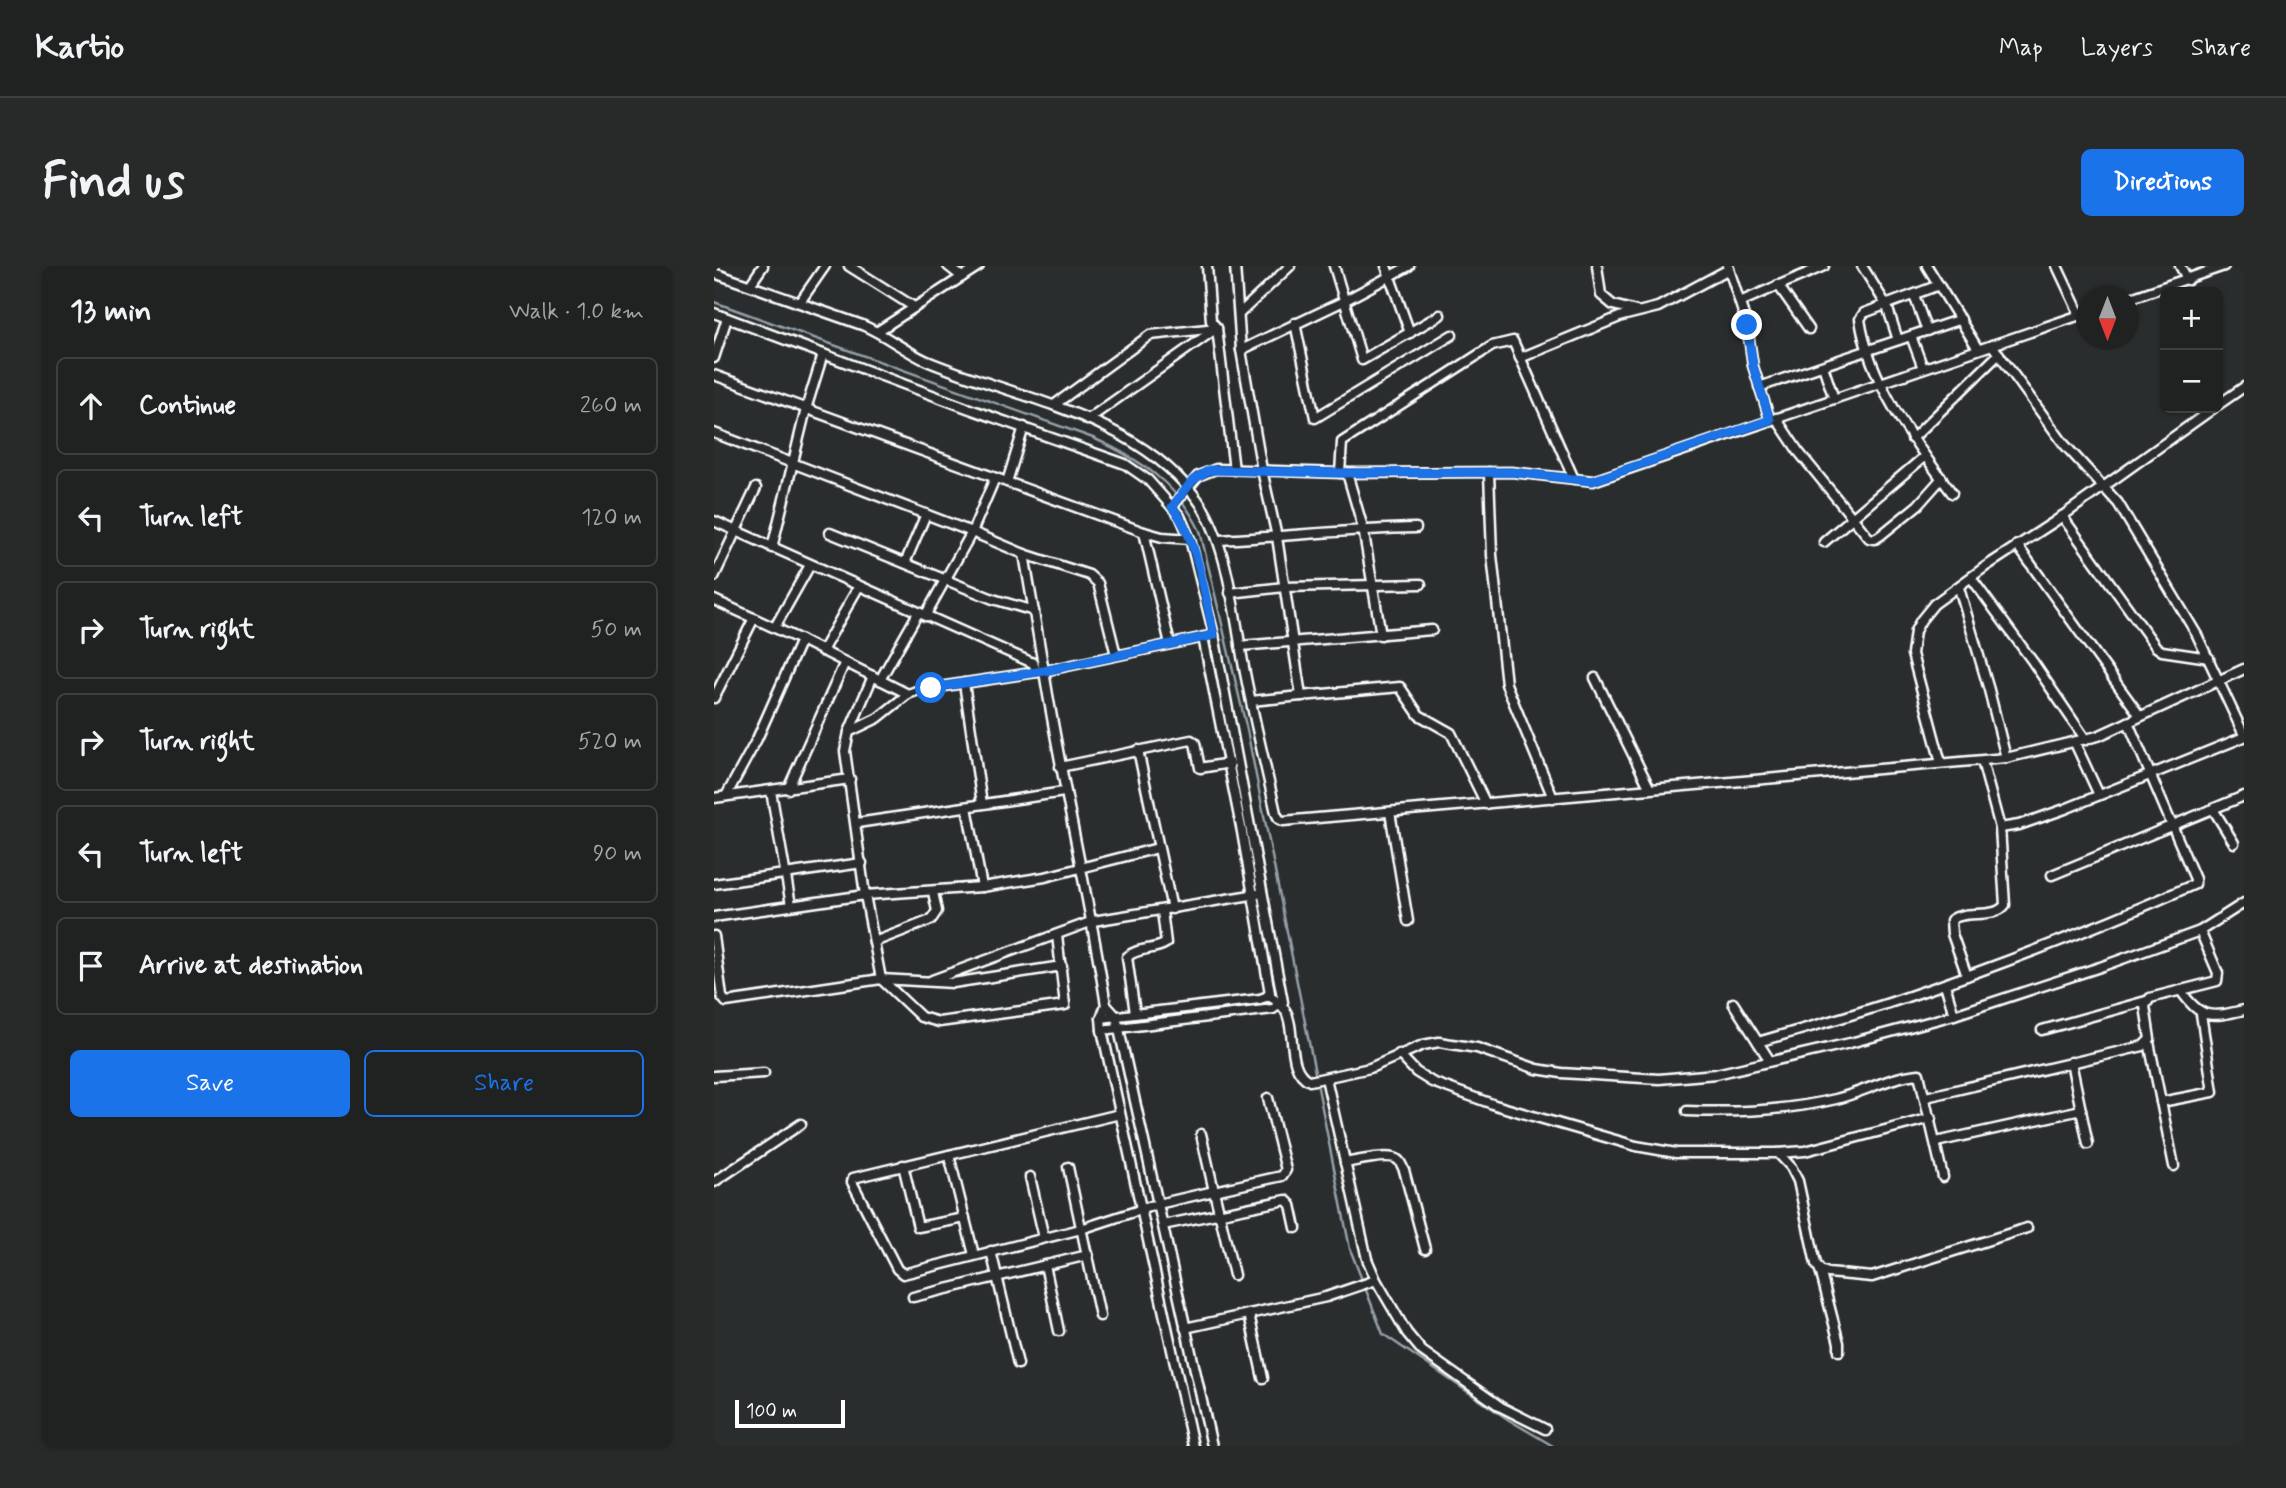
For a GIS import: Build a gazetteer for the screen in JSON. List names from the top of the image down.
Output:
{
  "scale_bar": "100 m",
  "north": "bottom",
  "page": {
    "header": "Kartio",
    "nav": ["Map", "Layers", "Share"],
    "buttons": [
      "Directions",
      ["Save", "Share"]
    ],
    "title": "Find us",
    "heading": ["13 min", "Walk · 1.0 km"],
    "map_buttons": ["+", "−"],
    "list": [
      ["Continue", "260 m"],
      ["Turn left", "120 m"],
      ["Turn right", "50 m"],
      ["Turn right", "520 m"],
      ["Turn left", "90 m"],
      "Arrive at destination"
    ],
    "scale": "100 m"
  }
}
